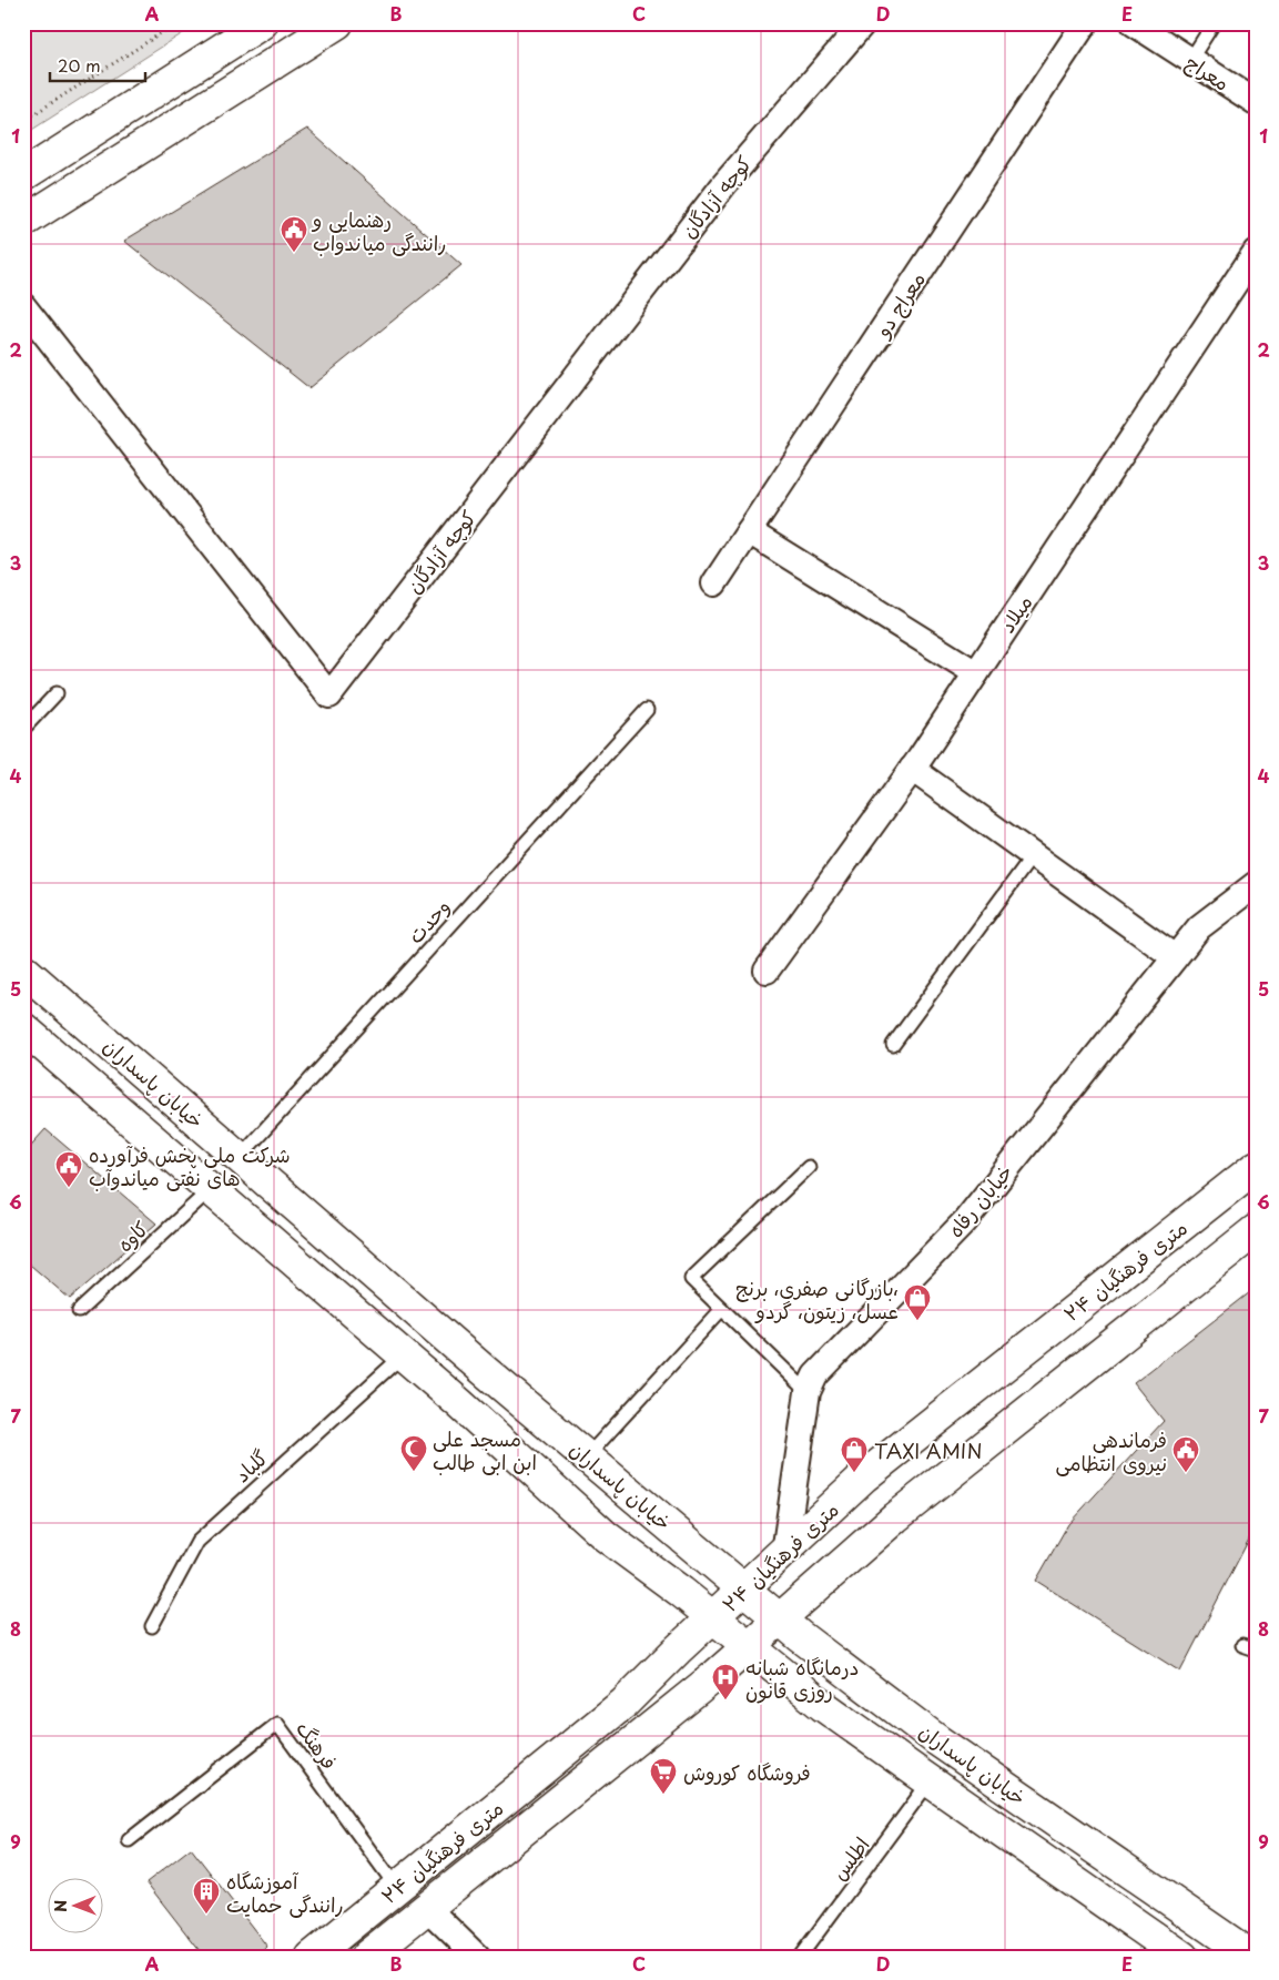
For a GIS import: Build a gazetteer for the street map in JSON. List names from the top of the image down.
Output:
{
  "streets": {
    "main road": ["خیابان پاسداران", "۲۴ متری فرهنگیان"],
    "street": [
      "معراج",
      "کوچه آزادگان",
      "معراج دو",
      "میلاد",
      "خیابان رفاه"
    ],
    "lane": [
      "وحدت",
      "کاوه",
      "گلباد",
      "فرهنگ",
      "اطلس"
    ]
  },
  "crossings": [
    ["وحدت", "خیابان پاسداران"],
    ["خیابان پاسداران", "کاوه"],
    ["خیابان پاسداران", "۲۴ متری فرهنگیان"],
    ["خیابان پاسداران", "گلباد"],
    ["خیابان پاسداران", "اطلس"],
    ["خیابان رفاه", "۲۴ متری فرهنگیان"],
    ["۲۴ متری فرهنگیان", "فرهنگ"]
  ],
  "places": {
    "public building": ["رهنمایی و رانندگی میاندواب", "شرکت ملی پخش فرآورده های نفتی میاندوآب", "فرماندهی نیروی انتظامی"],
    "shop": ["بازرگانی صفری، برنج، عسل، زیتون، گردو", "TAXI AMIN"],
    "mosque": ["مسجد علی ابن ابی طالب"],
    "hospital": ["درمانگاه شبانه روزی قانون"],
    "supermarket": ["فروشگاه کوروش"],
    "building": ["آموزشگاه رانندگی حمایت"]
  },
  "scale_bar": "20 m",
  "north": "left",
  "grid": {
    "columns": [
      "A",
      "B",
      "C",
      "D",
      "E"
    ],
    "rows": [
      "1",
      "2",
      "3",
      "4",
      "5",
      "6",
      "7",
      "8",
      "9"
    ]
  }
}
